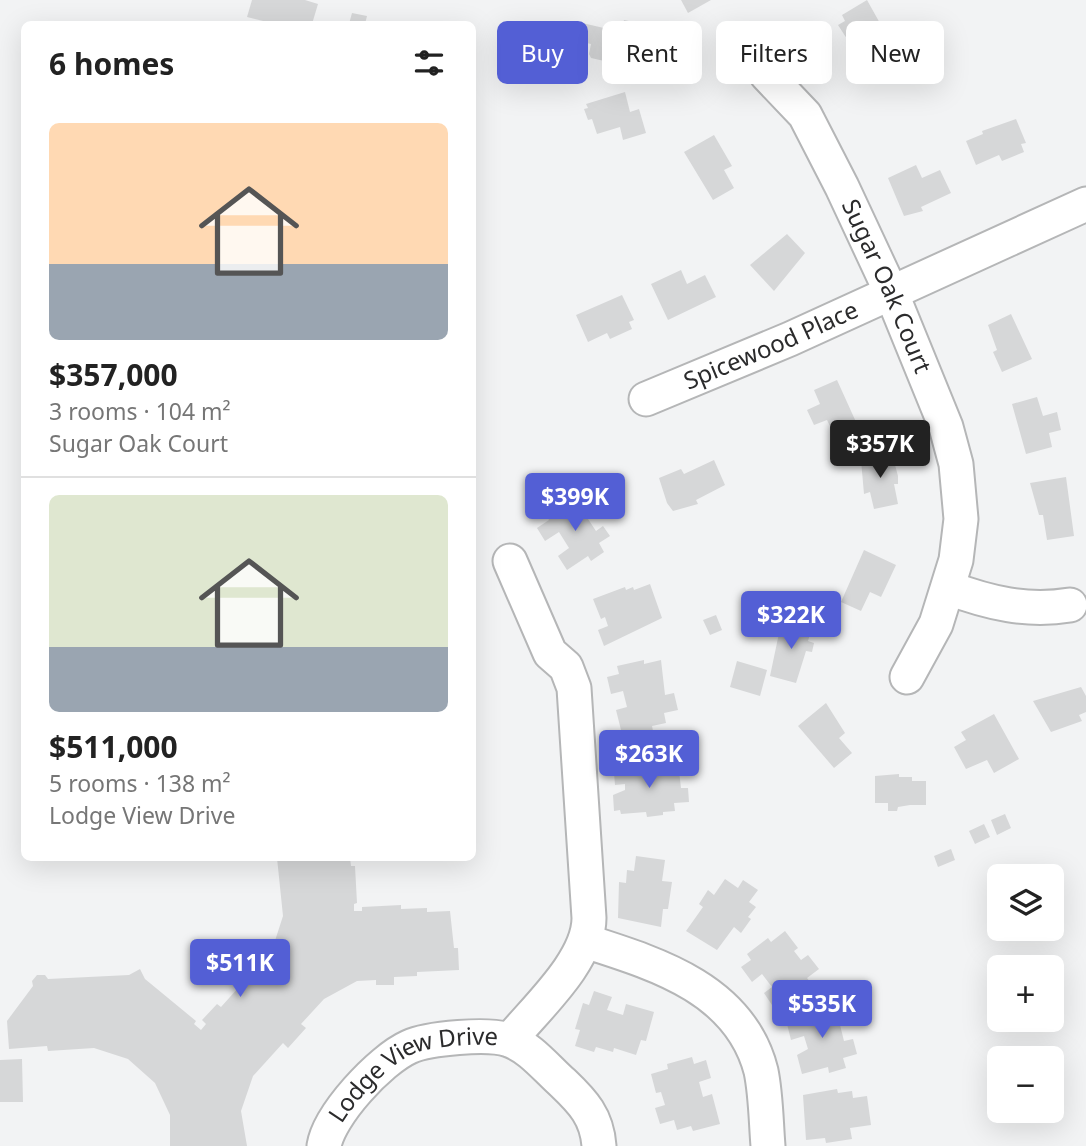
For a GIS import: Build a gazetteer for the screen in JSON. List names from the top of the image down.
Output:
{
  "streets": {
    "street": ["Sugar Oak Court", "Spicewood Place", "Lodge View Drive"]
  },
  "crossings": [
    ["Sugar Oak Court", "Spicewood Place"]
  ],
  "page": {
    "chip": [
      "Buy",
      "Rent",
      "Filters",
      "New"
    ],
    "heading": "6 homes",
    "list": [
      {
        "name": "$357,000",
        "note": "3 rooms · 104 m² · Sugar Oak Court"
      },
      {
        "name": "$511,000",
        "note": "5 rooms · 138 m² · Lodge View Drive"
      }
    ],
    "price": [
      "$357K",
      "$399K",
      "$322K",
      "$263K",
      "$511K",
      "$535K"
    ],
    "map_buttons": ["+", "−"]
  }
}
